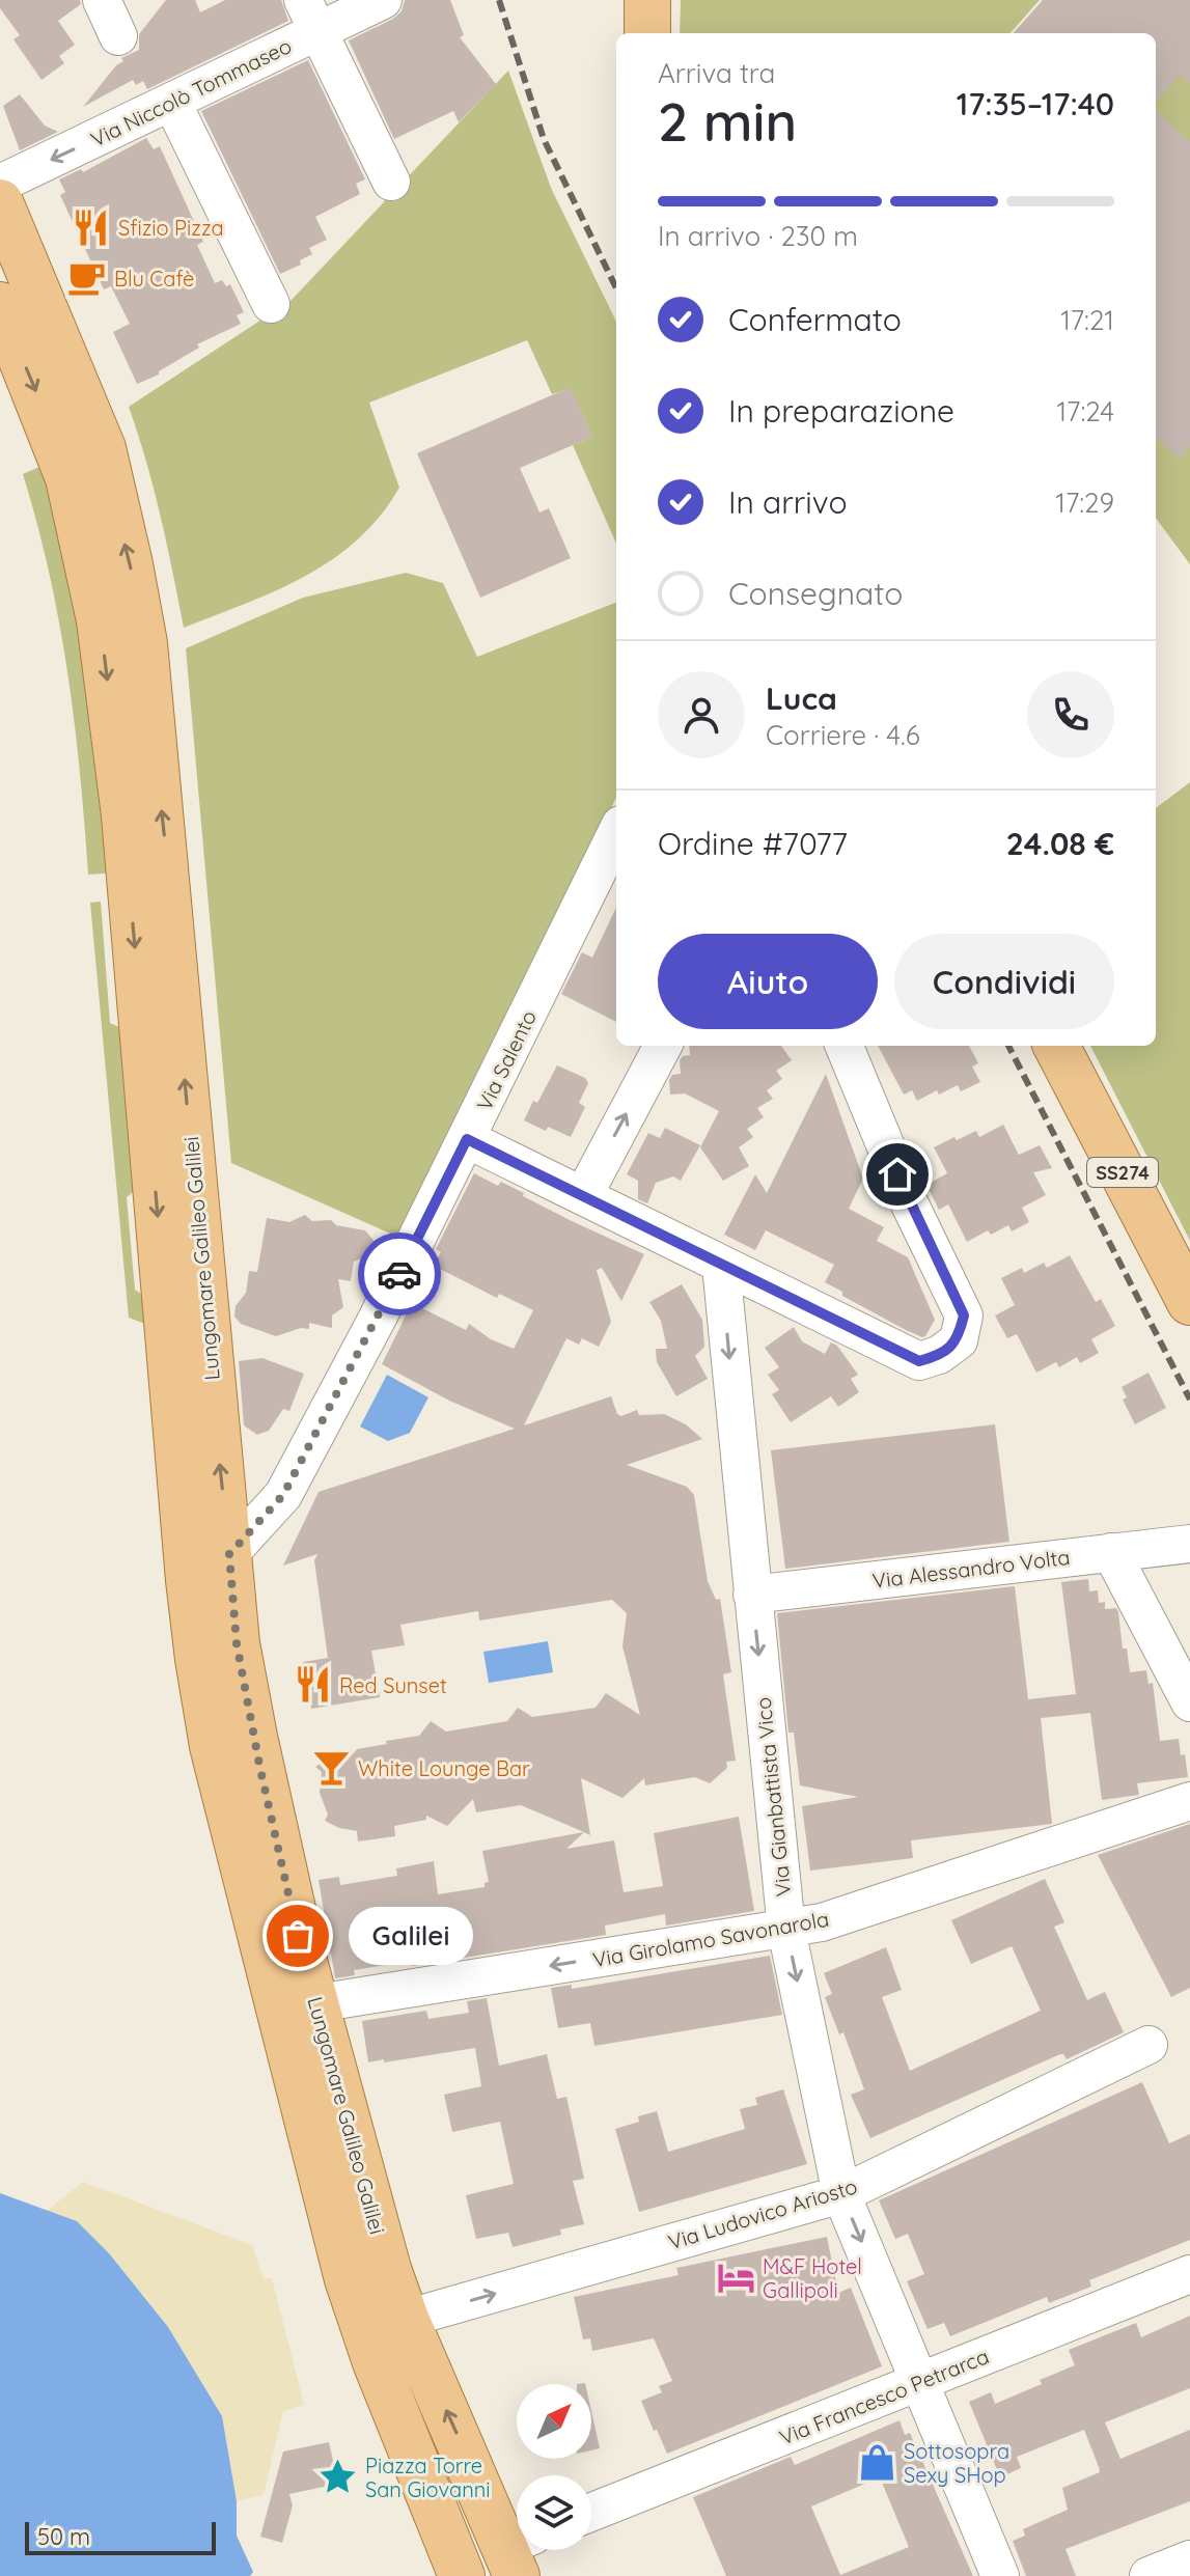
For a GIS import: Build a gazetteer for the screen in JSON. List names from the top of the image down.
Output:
{
  "streets": {
    "main road": ["SS274", "Lungomare Galileo Galilei"],
    "street": [
      "Via Niccolò Tommaseo",
      "Via Salento",
      "Via Alessandro Volta",
      "Via Gianbattista Vico",
      "Via Girolamo Savonarola",
      "Via Ludovico Ariosto",
      "Via Francesco Petrarca"
    ]
  },
  "crossings": [
    ["Via Salento", "Lungomare Galileo Galilei"],
    ["Lungomare Galileo Galilei", "Via Girolamo Savonarola"],
    ["Lungomare Galileo Galilei", "Via Ludovico Ariosto"],
    ["Via Alessandro Volta", "Via Gianbattista Vico"],
    ["Via Gianbattista Vico", "Via Girolamo Savonarola"],
    ["Via Gianbattista Vico", "Via Ludovico Ariosto"],
    ["Via Gianbattista Vico", "Via Francesco Petrarca"]
  ],
  "one_way": [
    "Via Niccolò Tommaseo",
    "Via Gianbattista Vico",
    "Via Girolamo Savonarola",
    "Via Ludovico Ariosto"
  ],
  "places": {
    "restaurant": ["Sfizio Pizza", "Red Sunset"],
    "cafe": ["Blu Cafè"],
    "bar": ["White Lounge Bar"],
    "other": ["Galilei"],
    "hotel": ["M&F Hotel Gallipoli"],
    "shop": ["Sottosopra Sexy SHop"],
    "place": ["Piazza Torre San Giovanni"]
  },
  "scale_bar": "50 m",
  "north": "top right",
  "page": {
    "heading": ["2 min", "Arriva tra", "17:35–17:40"],
    "panel": [
      "Luca",
      "Corriere · 4.6",
      "Ordine #7077",
      "24.08 €"
    ],
    "bar": "In arrivo · 230 m",
    "list": [
      ["Confermato", "17:21"],
      ["In preparazione", "17:24"],
      ["In arrivo", "17:29"],
      "Consegnato"
    ],
    "buttons": ["Aiuto", "Condividi"],
    "bubble": "Galilei",
    "scale": "50 m"
  }
}
